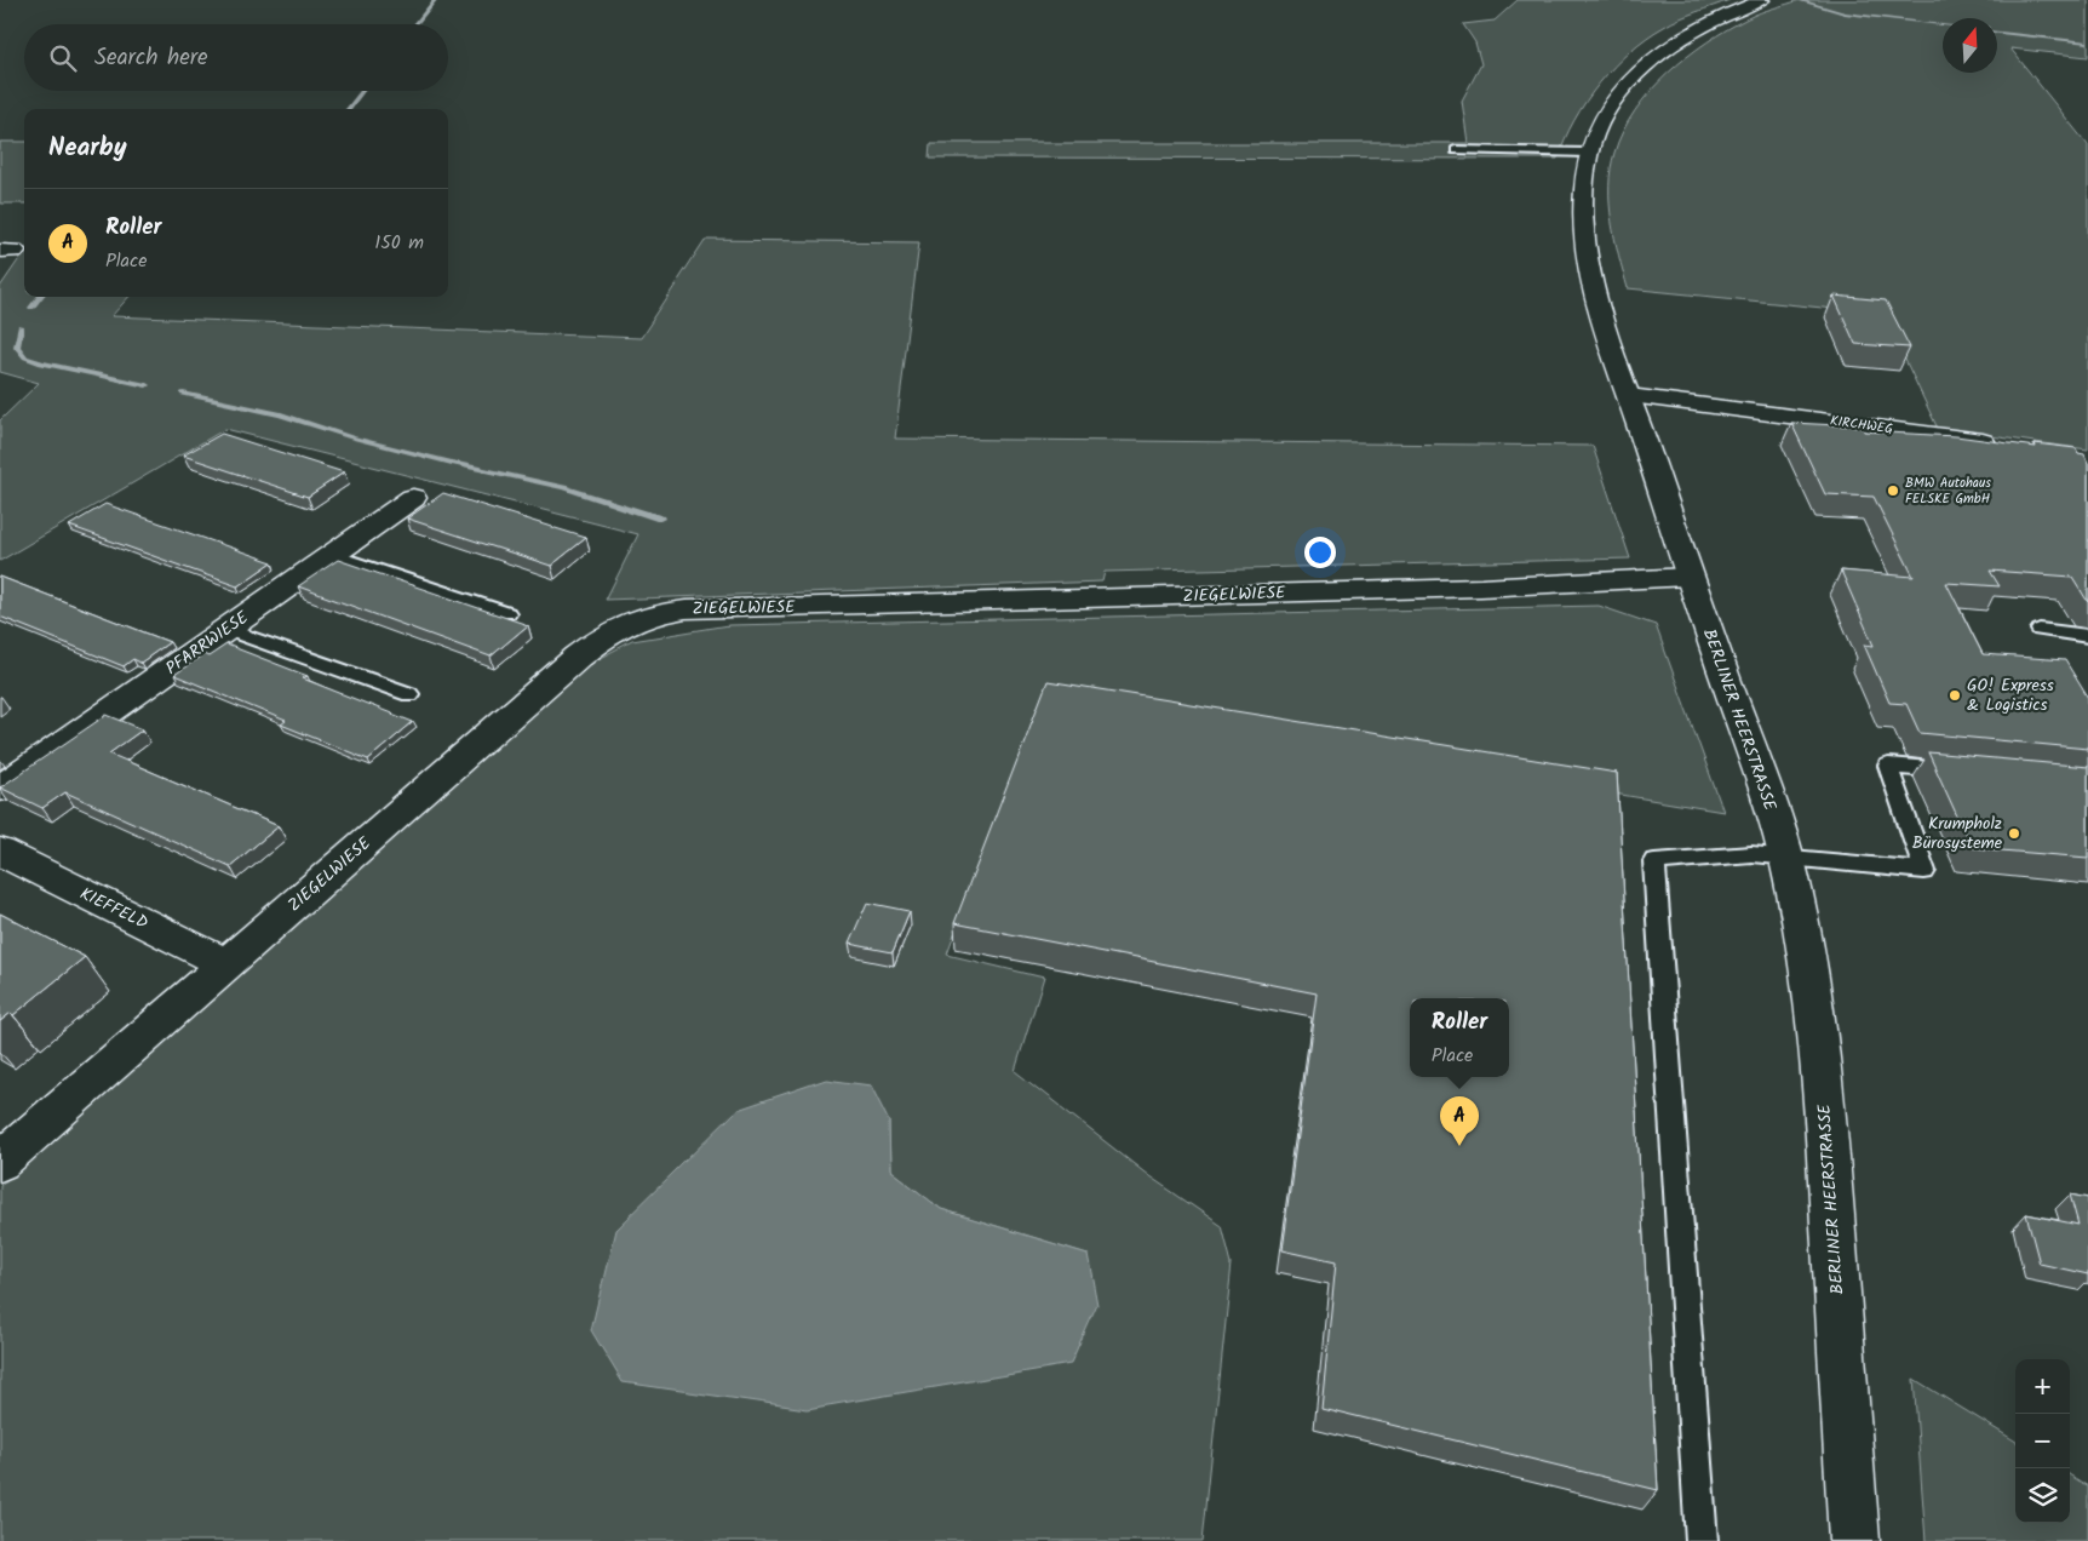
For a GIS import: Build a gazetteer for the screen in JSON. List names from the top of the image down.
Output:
{
  "streets": {
    "main road": [
      "KIRCHWEG",
      "ZIEGELWIESE",
      "PFARRWIESE",
      "BERLINER HEERSTRASSE",
      "KIEFFELD"
    ]
  },
  "crossings": [
    ["KIRCHWEG", "BERLINER HEERSTRASSE"],
    ["ZIEGELWIESE", "BERLINER HEERSTRASSE"],
    ["ZIEGELWIESE", "KIEFFELD"]
  ],
  "places": ["BMW Autohaus FELSKE GmbH", "GO! Express & Logistics", "Krumpholz Bürosysteme"],
  "north": "top",
  "page": {
    "search": "Search here",
    "heading": "Nearby",
    "list": [
      {
        "mark": "A",
        "name": "Roller",
        "note": "Place",
        "value": "150 m"
      }
    ],
    "popup": ["Roller", "Place"],
    "pins": "A",
    "map_buttons": ["+", "−"]
  }
}
